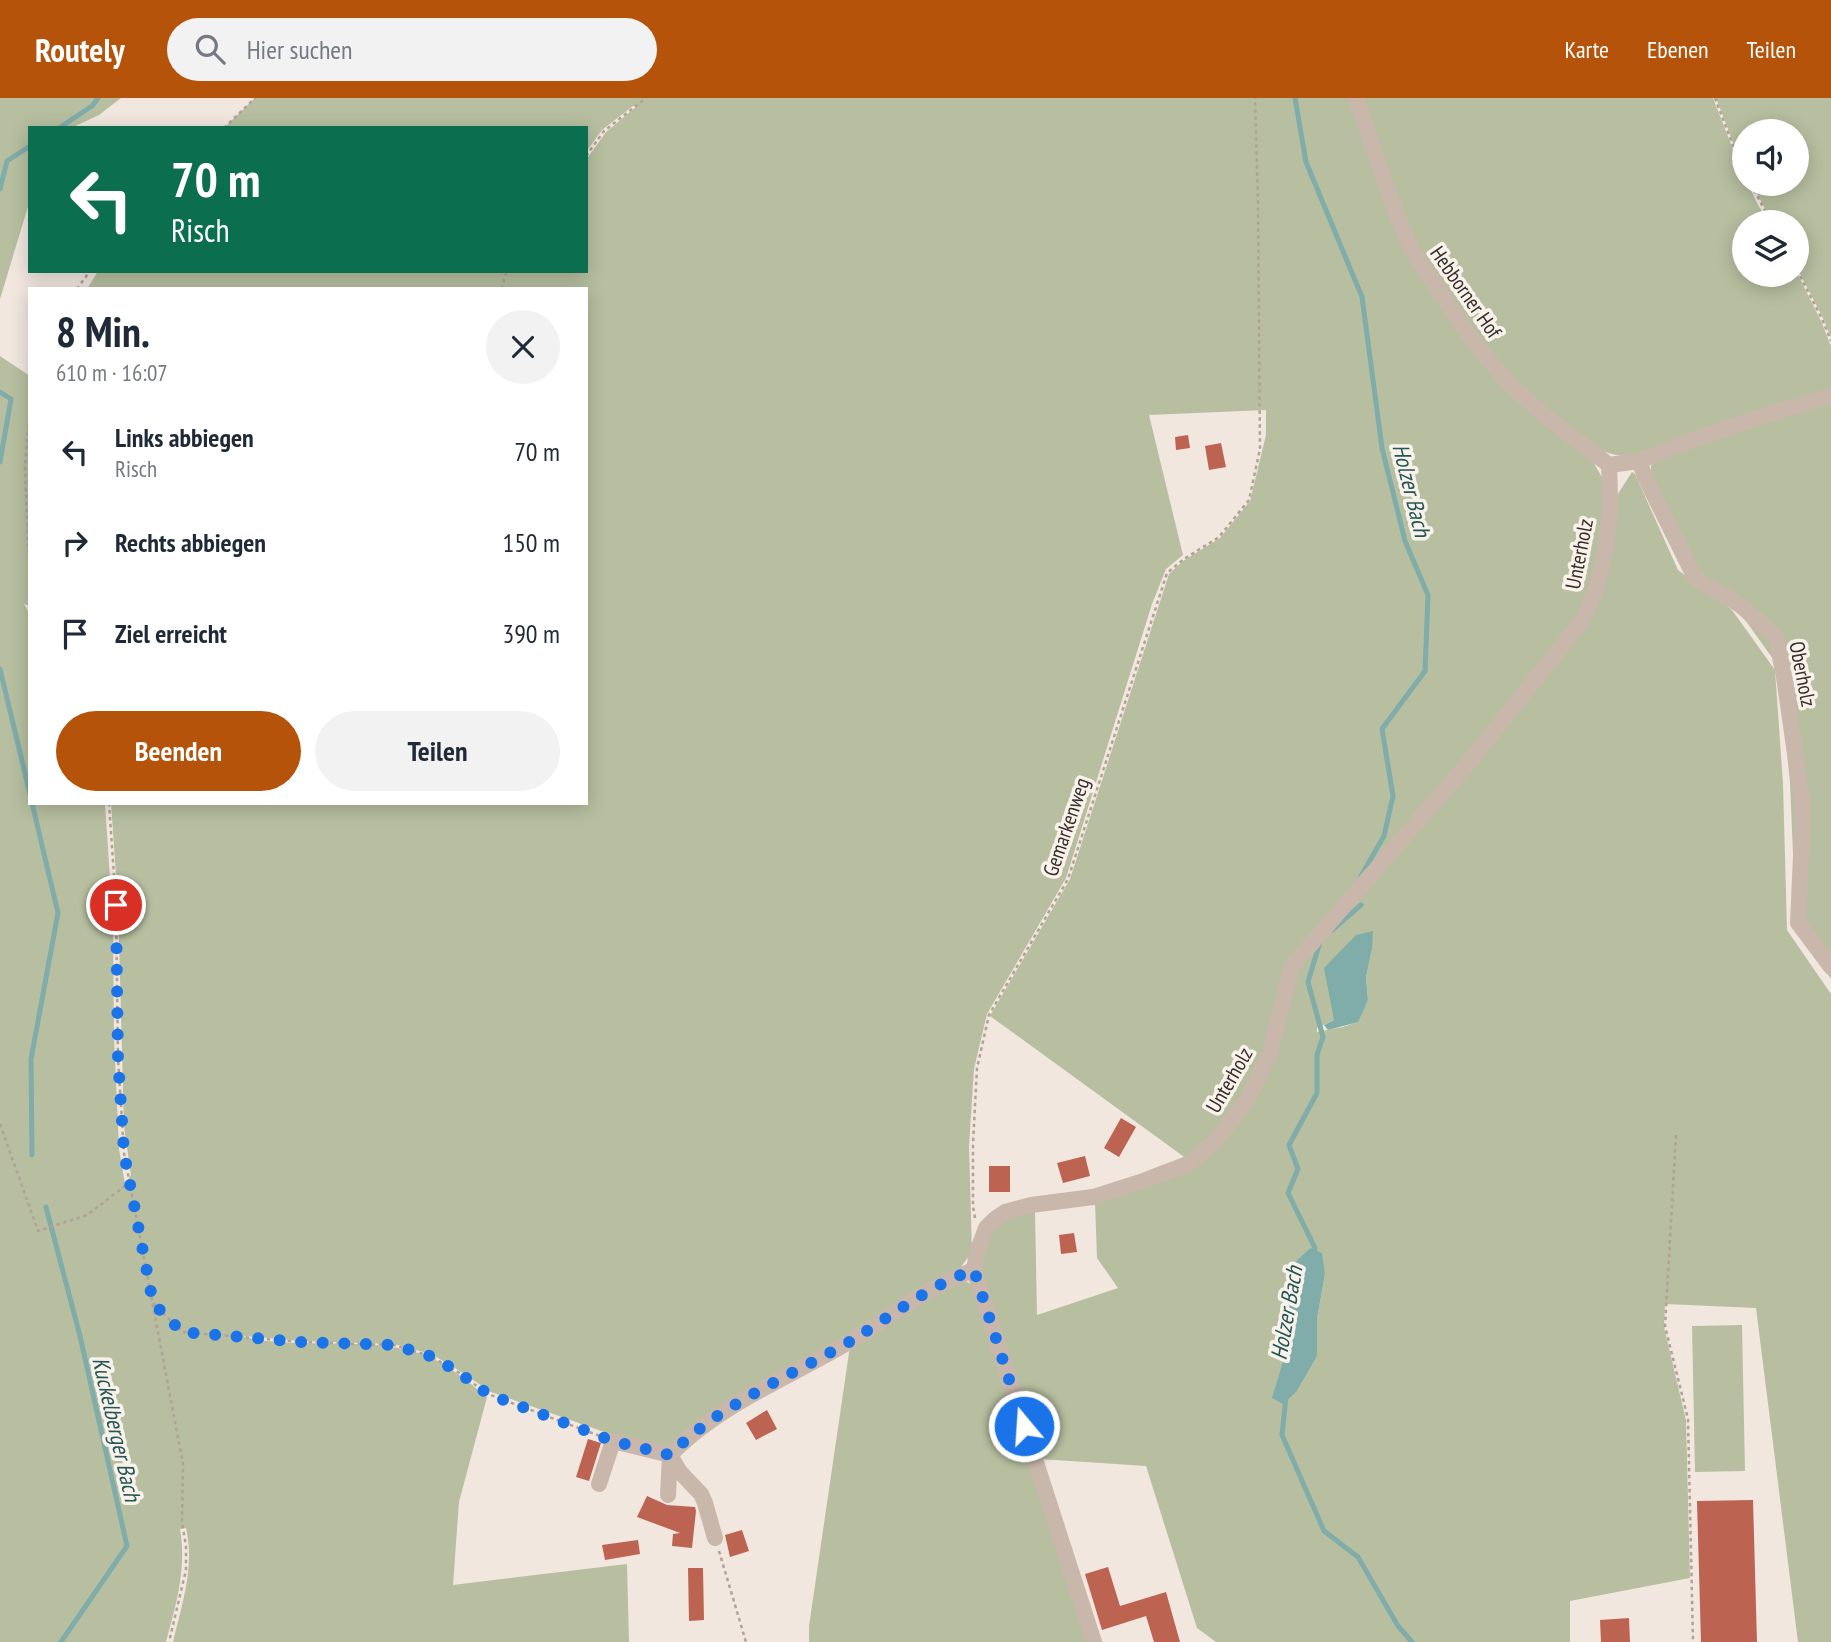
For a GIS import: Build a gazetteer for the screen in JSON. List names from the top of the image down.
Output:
{
  "streets": {
    "street": ["Hebborner Hof", "Unterholz", "Oberholz"],
    "path": ["Gemarkenweg"]
  },
  "crossings": [
    ["Hebborner Hof", "Unterholz"],
    ["Unterholz", "Gemarkenweg"]
  ],
  "water": ["Holzer Bach", "Kuckelberger Bach"],
  "page": {
    "header": "Routely",
    "search": "Hier suchen",
    "nav": ["Karte", "Ebenen", "Teilen"],
    "turn": ["70 m", "Risch"],
    "heading": ["8 Min.", "610 m · 16:07"],
    "list": [
      {
        "name": "Links abbiegen",
        "note": "Risch",
        "value": "70 m"
      },
      {
        "name": "Rechts abbiegen",
        "value": "150 m"
      },
      {
        "name": "Ziel erreicht",
        "value": "390 m"
      }
    ],
    "buttons": ["Beenden", "Teilen"]
  }
}
